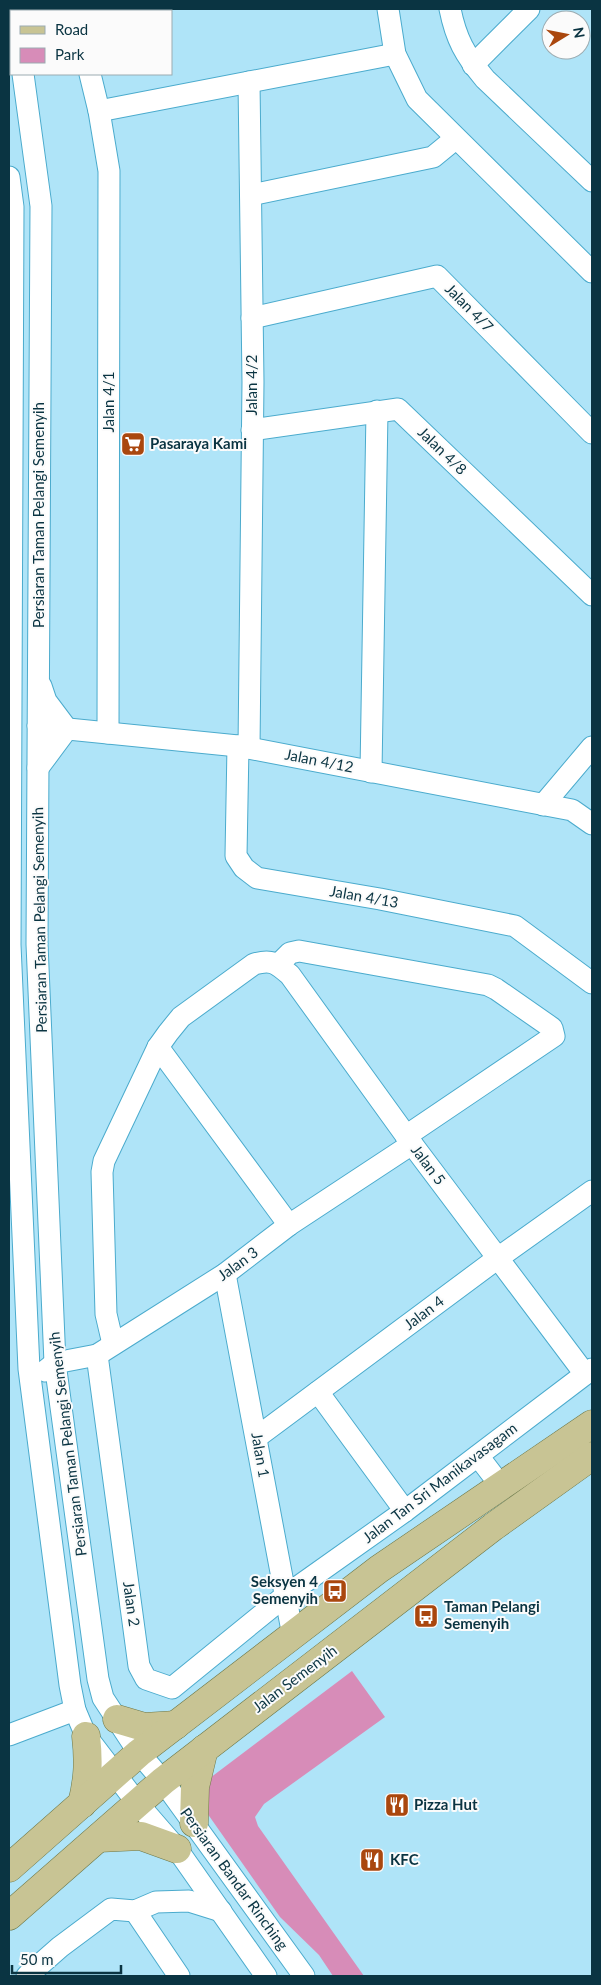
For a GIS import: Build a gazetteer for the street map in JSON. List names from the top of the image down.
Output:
{
  "streets": {
    "main road": ["Jalan Semenyih"],
    "street": [
      "Jalan 4/7",
      "Jalan 4/2",
      "Jalan 4/1",
      "Jalan 4/8",
      "Persiaran Taman Pelangi Semenyih",
      "Jalan 4/12",
      "Jalan 4/13",
      "Jalan 5",
      "Jalan 3",
      "Jalan 4",
      "Jalan 1",
      "Jalan Tan Sri Manikavasagam",
      "Jalan 2",
      "Persiaran Bandar Rinching"
    ]
  },
  "crossings": [
    ["Jalan 4/7", "Jalan 4/2"],
    ["Jalan 4/2", "Jalan 4/8"],
    ["Jalan 4/2", "Jalan 4/12"],
    ["Jalan 4/2", "Jalan 4/13"],
    ["Jalan 4/1", "Jalan 4/12"],
    ["Persiaran Taman Pelangi Semenyih", "Jalan 4/12"],
    ["Persiaran Taman Pelangi Semenyih", "Jalan 3"],
    ["Persiaran Taman Pelangi Semenyih", "Persiaran Bandar Rinching"],
    ["Jalan 4/12", "Jalan 4/13"],
    ["Jalan 5", "Jalan 3"],
    ["Jalan 5", "Jalan 4"],
    ["Jalan 5", "Jalan Tan Sri Manikavasagam"],
    ["Jalan 3", "Jalan 1"],
    ["Jalan 3", "Jalan 2"],
    ["Jalan 4", "Jalan 1"],
    ["Jalan 1", "Jalan Tan Sri Manikavasagam"],
    ["Jalan 1", "Jalan 2"],
    ["Jalan Tan Sri Manikavasagam", "Jalan 2"],
    ["Jalan Semenyih", "Persiaran Bandar Rinching"]
  ],
  "places": {
    "supermarket": ["Pasaraya Kami"],
    "bus stop": ["Seksyen 4 Semenyih", "Taman Pelangi Semenyih"],
    "restaurant": ["Pizza Hut", "KFC"]
  },
  "legend": ["Road", "Park"],
  "scale_bar": "50 m",
  "north": "right"
}
